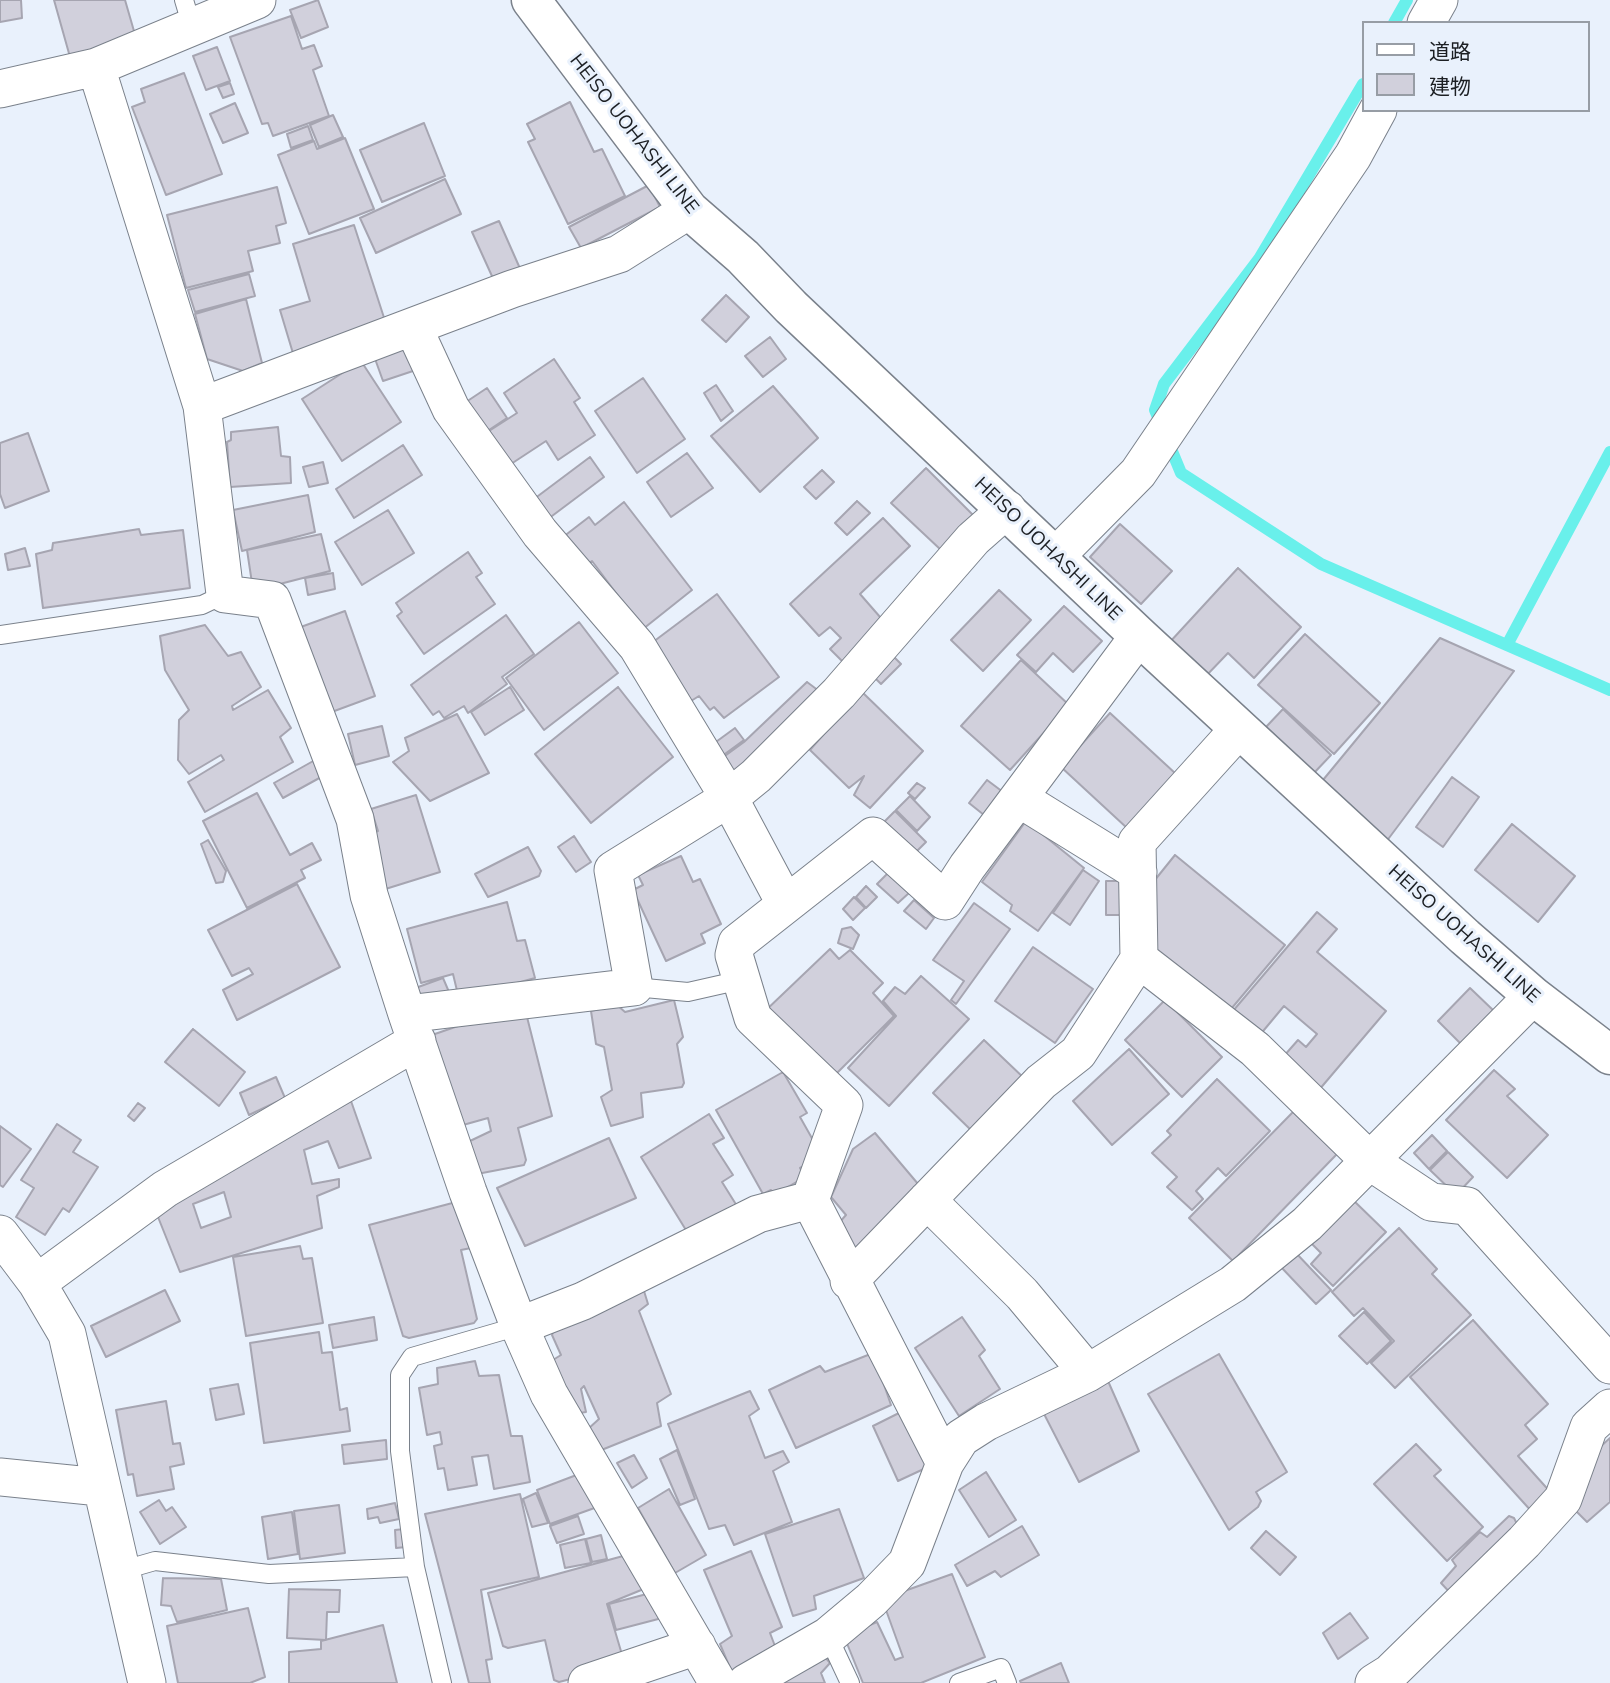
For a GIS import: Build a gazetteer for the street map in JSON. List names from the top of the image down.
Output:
{
  "streets": {
    "main road": ["HEISO UOHASHI LINE"]
  },
  "legend": ["道路", "建物"]
}
